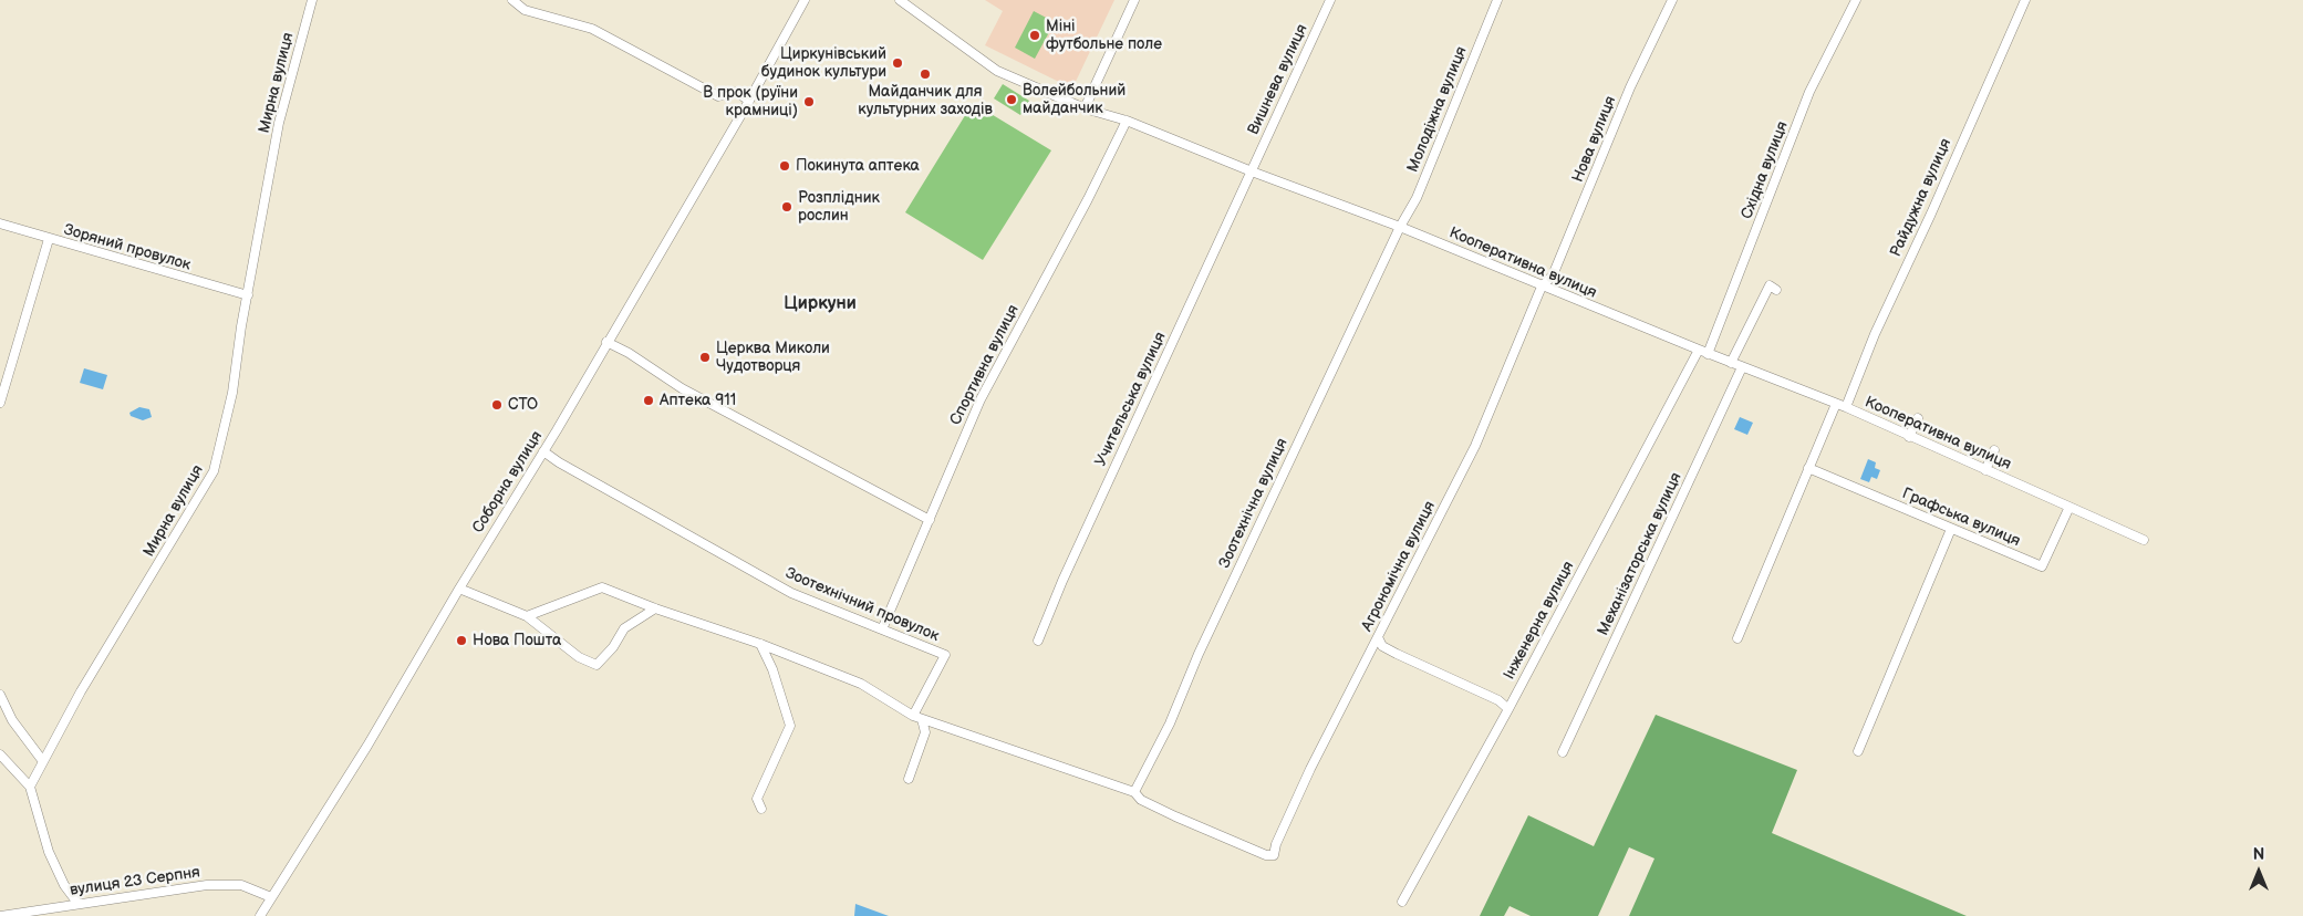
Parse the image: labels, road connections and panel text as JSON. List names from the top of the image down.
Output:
{
  "streets": {
    "street": [
      "Вишнева вулиця",
      "Мирна вулиця",
      "Молодіжна вулиця",
      "Нова вулиця",
      "Східна вулиця",
      "Райдужна вулиця",
      "Зоряний провулок",
      "Кооперативна вулиця",
      "Спортивна вулиця",
      "Учительська вулиця",
      "Соборна вулиця",
      "Зоотехнічна вулиця",
      "Графська вулиця",
      "Механізаторська вулиця",
      "Агрономічна вулиця",
      "Зоотехнічний провулок",
      "Інженерна вулиця",
      "вулиця 23 Серпня"
    ]
  },
  "crossings": [
    ["Вишнева вулиця", "Кооперативна вулиця"],
    ["Вишнева вулиця", "Учительська вулиця"],
    ["Мирна вулиця", "Зоряний провулок"],
    ["Молодіжна вулиця", "Кооперативна вулиця"],
    ["Молодіжна вулиця", "Зоотехнічна вулиця"],
    ["Нова вулиця", "Кооперативна вулиця"],
    ["Нова вулиця", "Агрономічна вулиця"],
    ["Східна вулиця", "Кооперативна вулиця"],
    ["Райдужна вулиця", "Кооперативна вулиця"],
    ["Кооперативна вулиця", "Спортивна вулиця"],
    ["Кооперативна вулиця", "Учительська вулиця"],
    ["Кооперативна вулиця", "Зоотехнічна вулиця"],
    ["Кооперативна вулиця", "Графська вулиця"],
    ["Кооперативна вулиця", "Механізаторська вулиця"],
    ["Кооперативна вулиця", "Агрономічна вулиця"],
    ["Кооперативна вулиця", "Інженерна вулиця"],
    ["Спортивна вулиця", "Зоотехнічний провулок"],
    ["Соборна вулиця", "Зоотехнічний провулок"],
    ["Соборна вулиця", "вулиця 23 Серпня"],
    ["Зоотехнічна вулиця", "Агрономічна вулиця"]
  ],
  "districts": ["Циркуни"],
  "places": [
    "Міні футбольне поле",
    "Циркунівський будинок культури",
    "Майданчик для культурних заходів",
    "Волейбольний майданчик",
    "В прок (руїни крамниці)",
    "Покинута аптека",
    "Розплідник рослин",
    "Церква Миколи Чудотворця",
    "Аптека 911",
    "СТО",
    "Нова Пошта"
  ],
  "north": "top"
}
